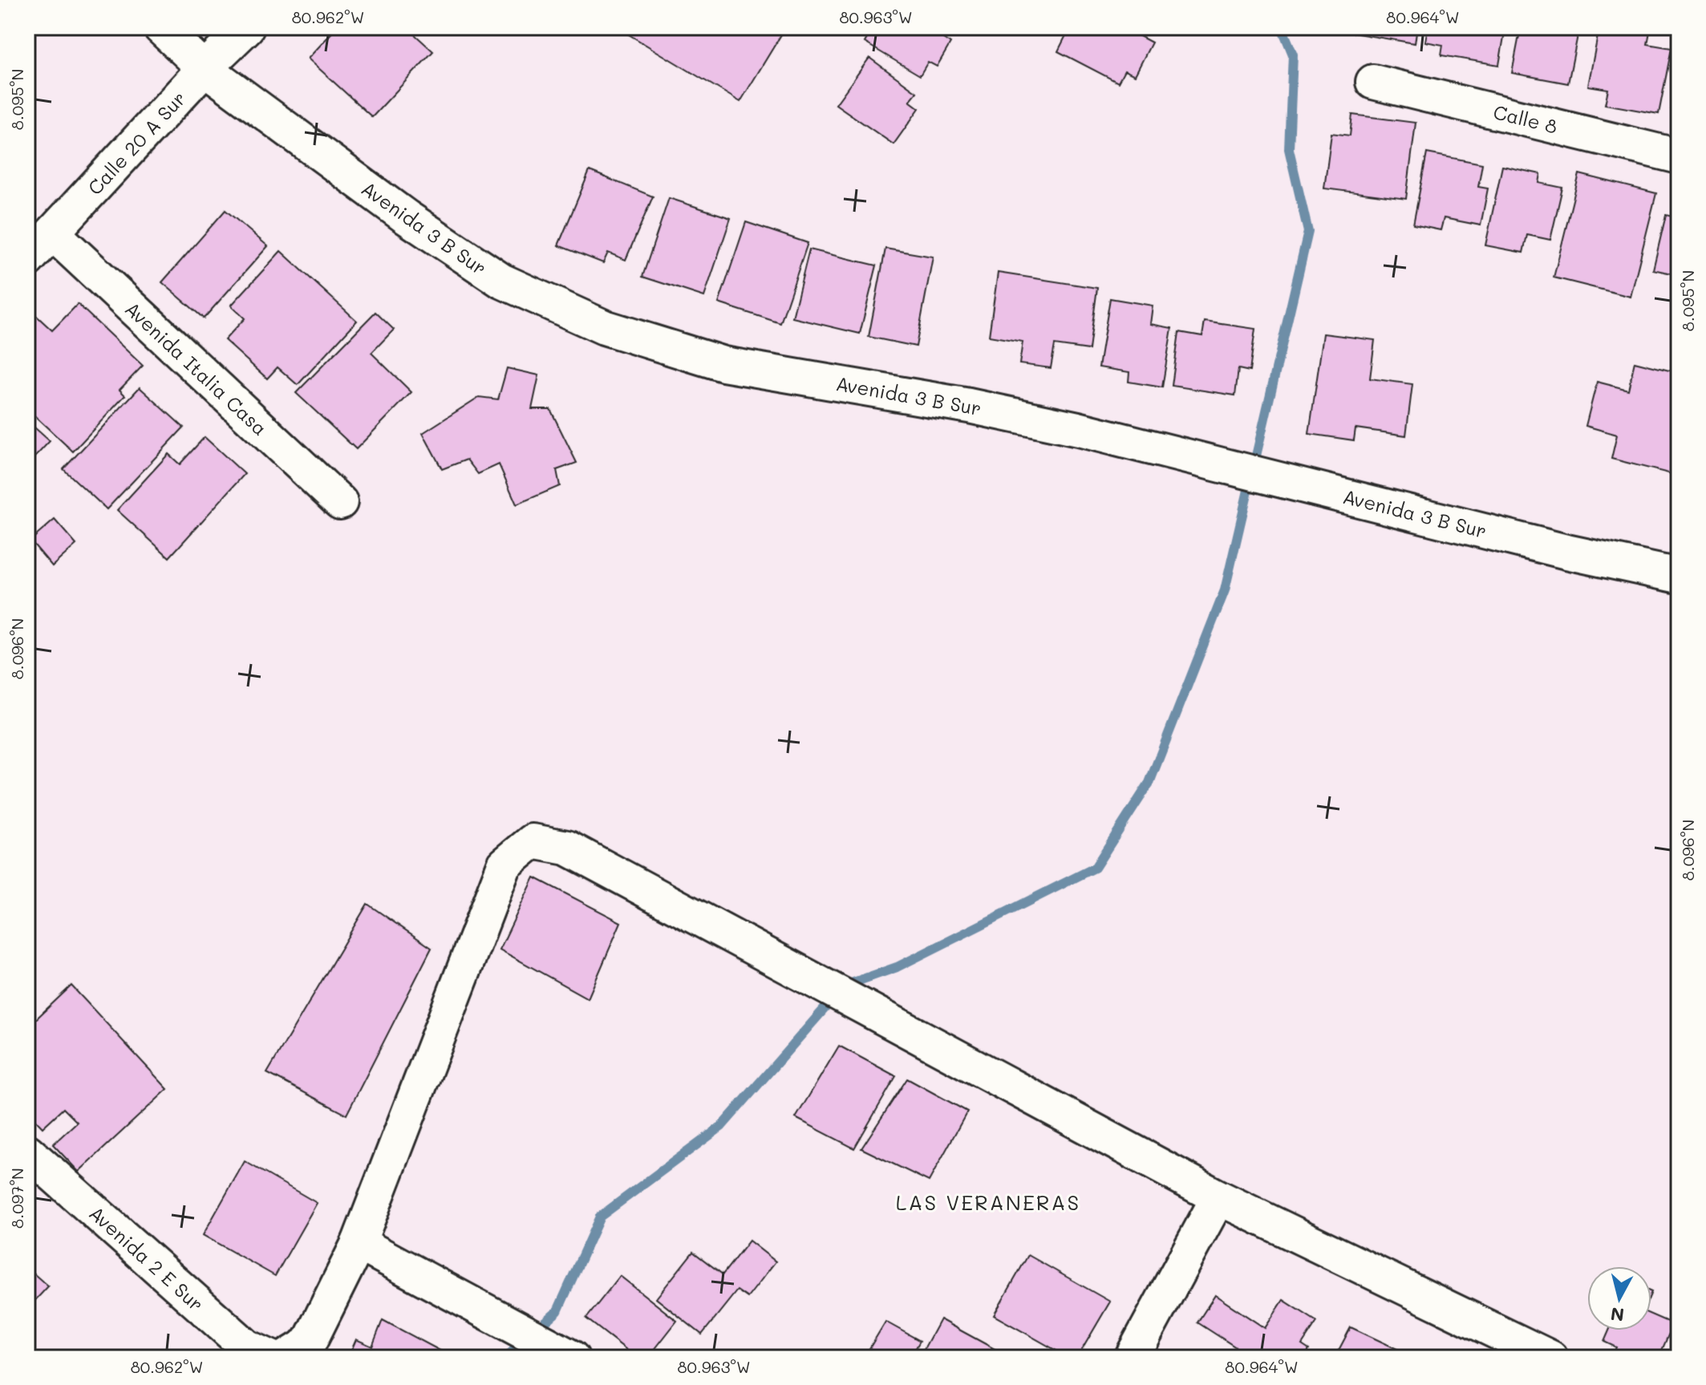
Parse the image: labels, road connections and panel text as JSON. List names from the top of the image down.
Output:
{
  "streets": {
    "street": [
      "Calle 8",
      "Calle 20 A Sur",
      "Avenida 3 B Sur",
      "Avenida Italia Casa",
      "Avenida 2 E Sur"
    ]
  },
  "crossings": [
    ["Calle 20 A Sur", "Avenida 3 B Sur"],
    ["Calle 20 A Sur", "Avenida Italia Casa"]
  ],
  "districts": ["LAS VERANERAS"],
  "north": "bottom",
  "coordinates": [
    "80.962°W",
    "80.963°W",
    "80.964°W",
    "8.095°N",
    "8.096°N",
    "8.097°N"
  ]
}
